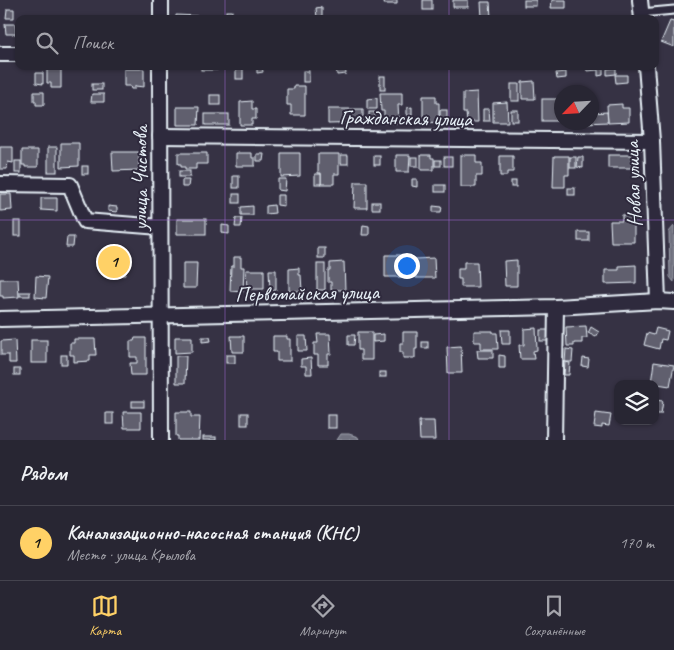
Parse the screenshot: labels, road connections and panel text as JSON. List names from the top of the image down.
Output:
{
  "streets": {
    "street": [
      "Гражданская улица",
      "улица Чистова",
      "Новая улица",
      "Первомайская улица"
    ]
  },
  "crossings": [
    ["Гражданская улица", "улица Чистова"],
    ["Гражданская улица", "Новая улица"],
    ["улица Чистова", "Первомайская улица"],
    ["Новая улица", "Первомайская улица"]
  ],
  "north": "bottom left",
  "page": {
    "search": "Поиск",
    "pins": "1",
    "heading": "Рядом",
    "list": [
      {
        "mark": "1",
        "name": "Канализационно-насосная станция (КНС)",
        "note": "Место · улица Крылова",
        "value": "170 m"
      }
    ],
    "nav": ["Карта", "Маршрут", "Сохранённые"]
  }
}
